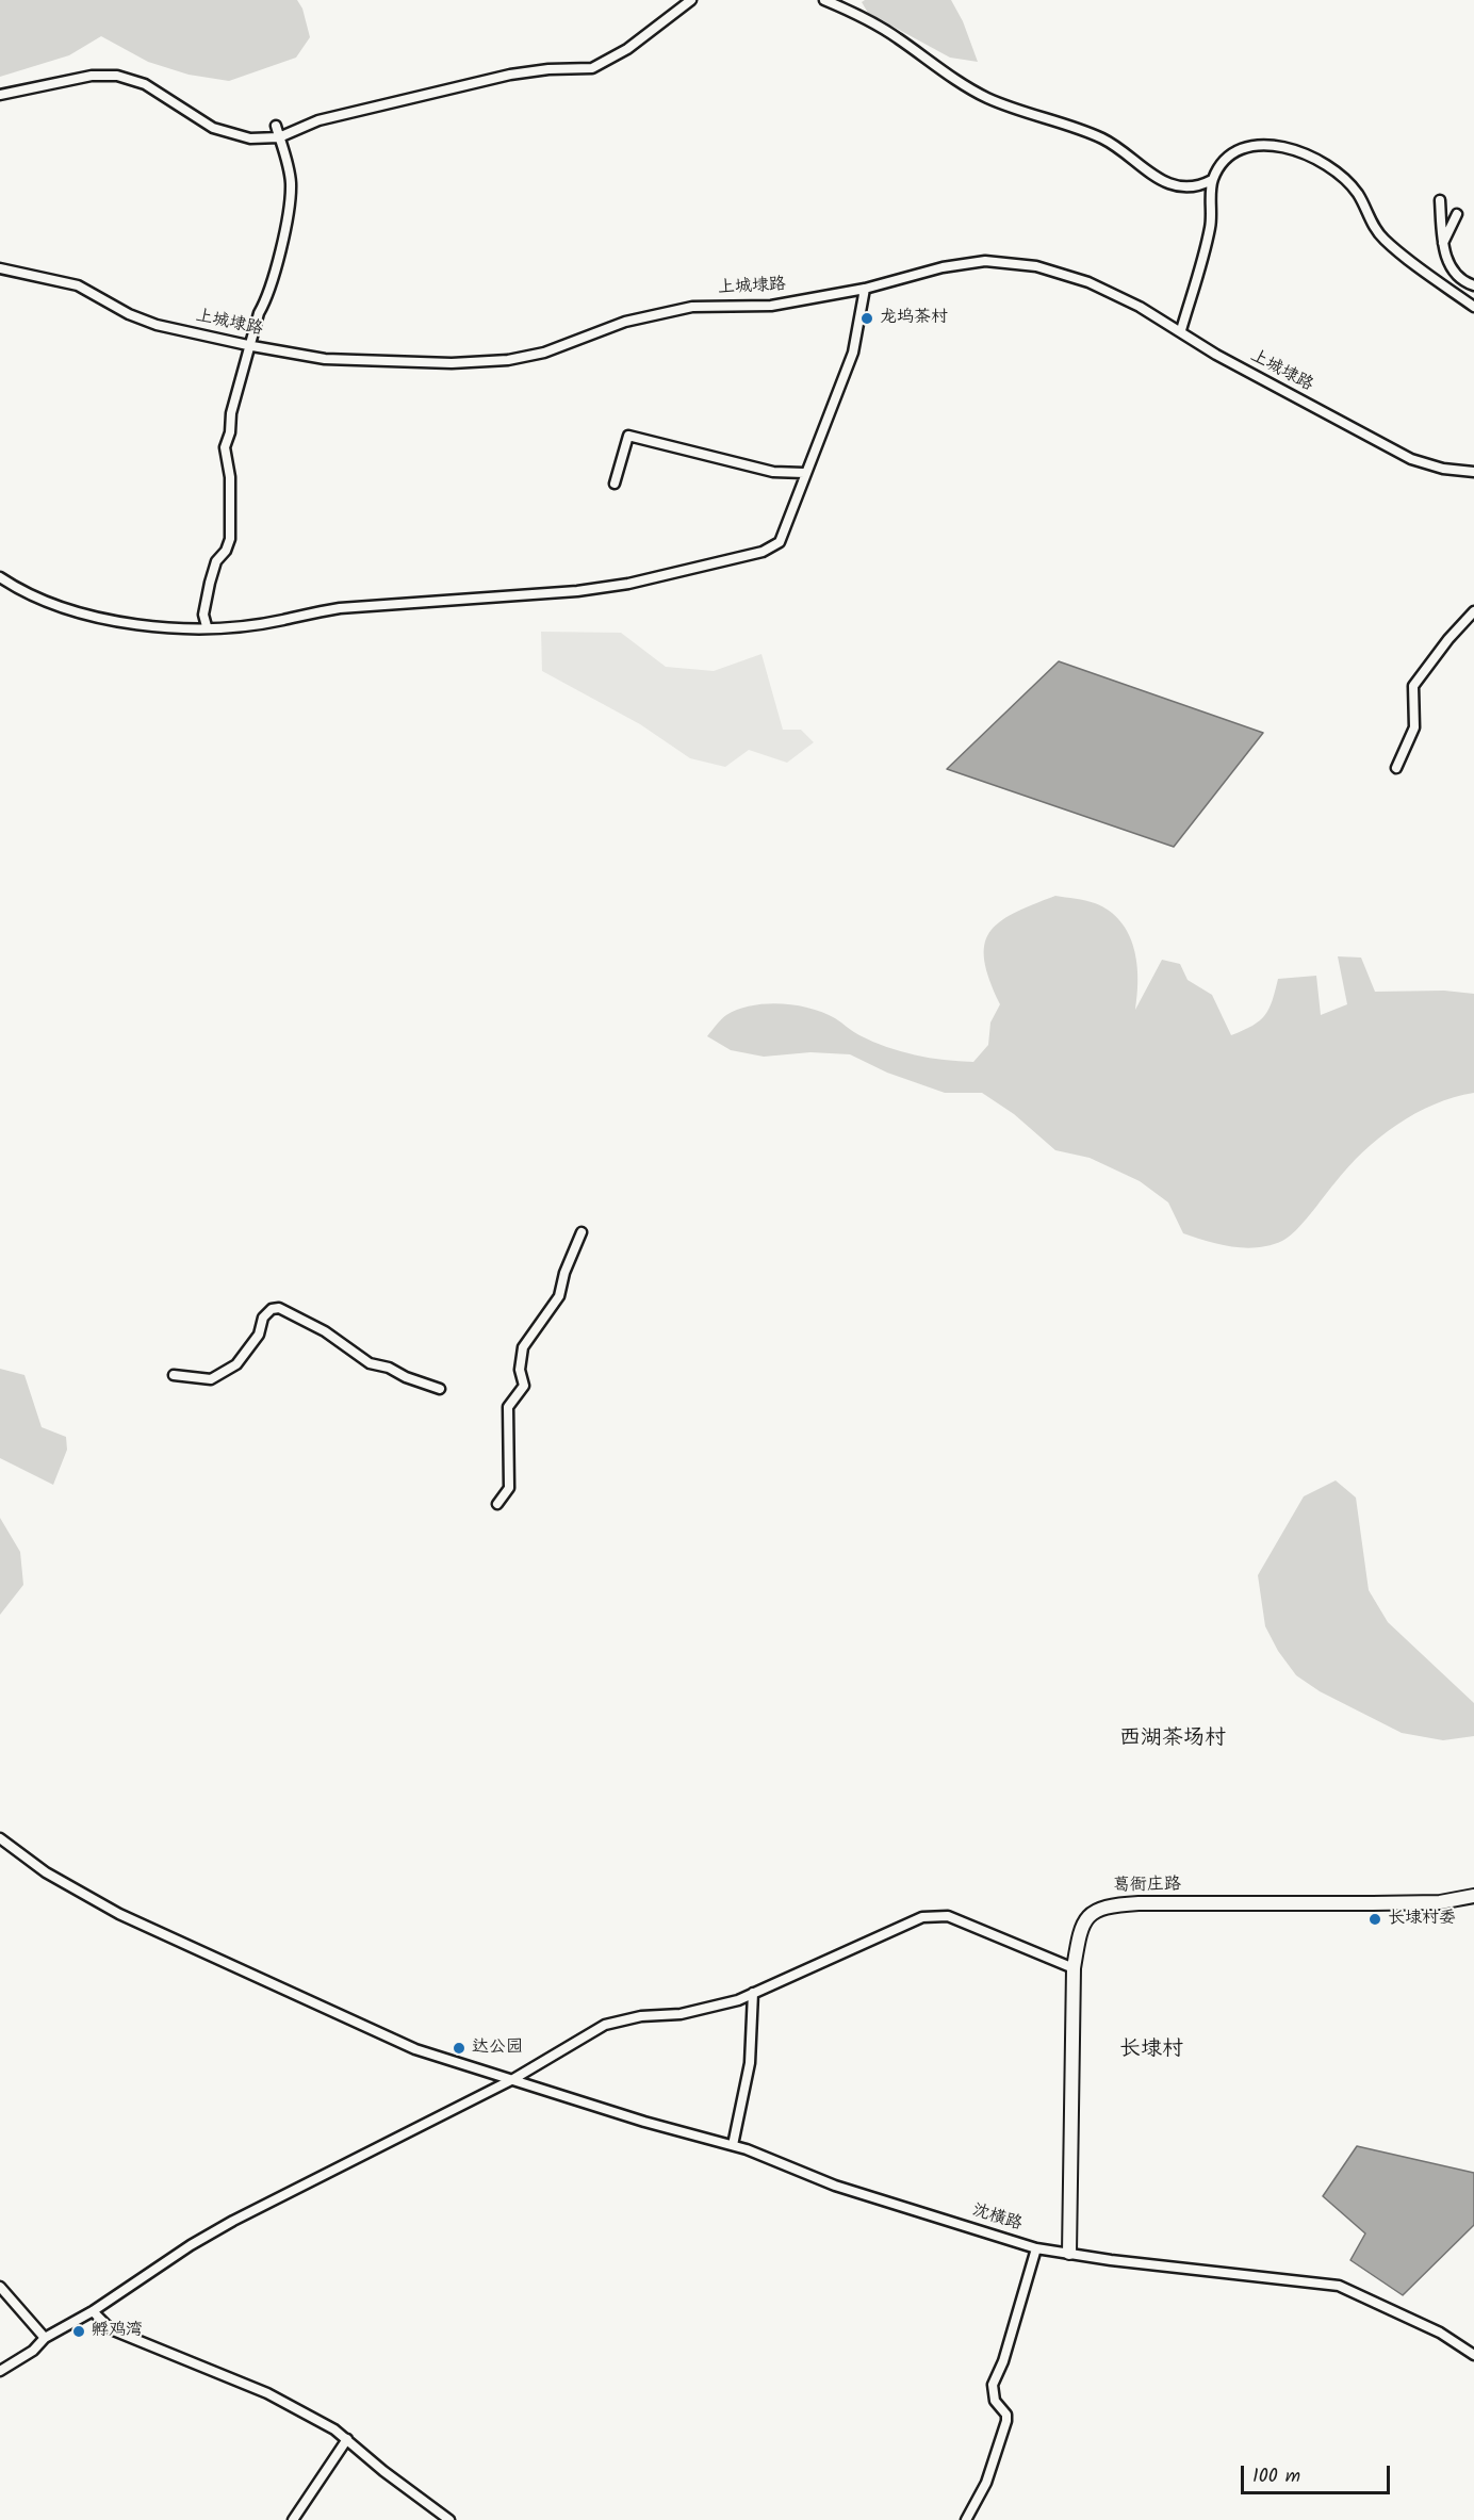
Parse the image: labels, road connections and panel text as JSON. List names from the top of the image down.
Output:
{
  "streets": {
    "street": ["上城埭路", "葛衙庄路", "沈横路"]
  },
  "crossings": [
    ["葛衙庄路", "沈横路"]
  ],
  "districts": ["西湖茶场村", "长埭村"],
  "places": [
    "龙坞茶村",
    "长埭村委",
    "达公园",
    "孵鸡湾"
  ],
  "scale_bar": "100 m"
}
